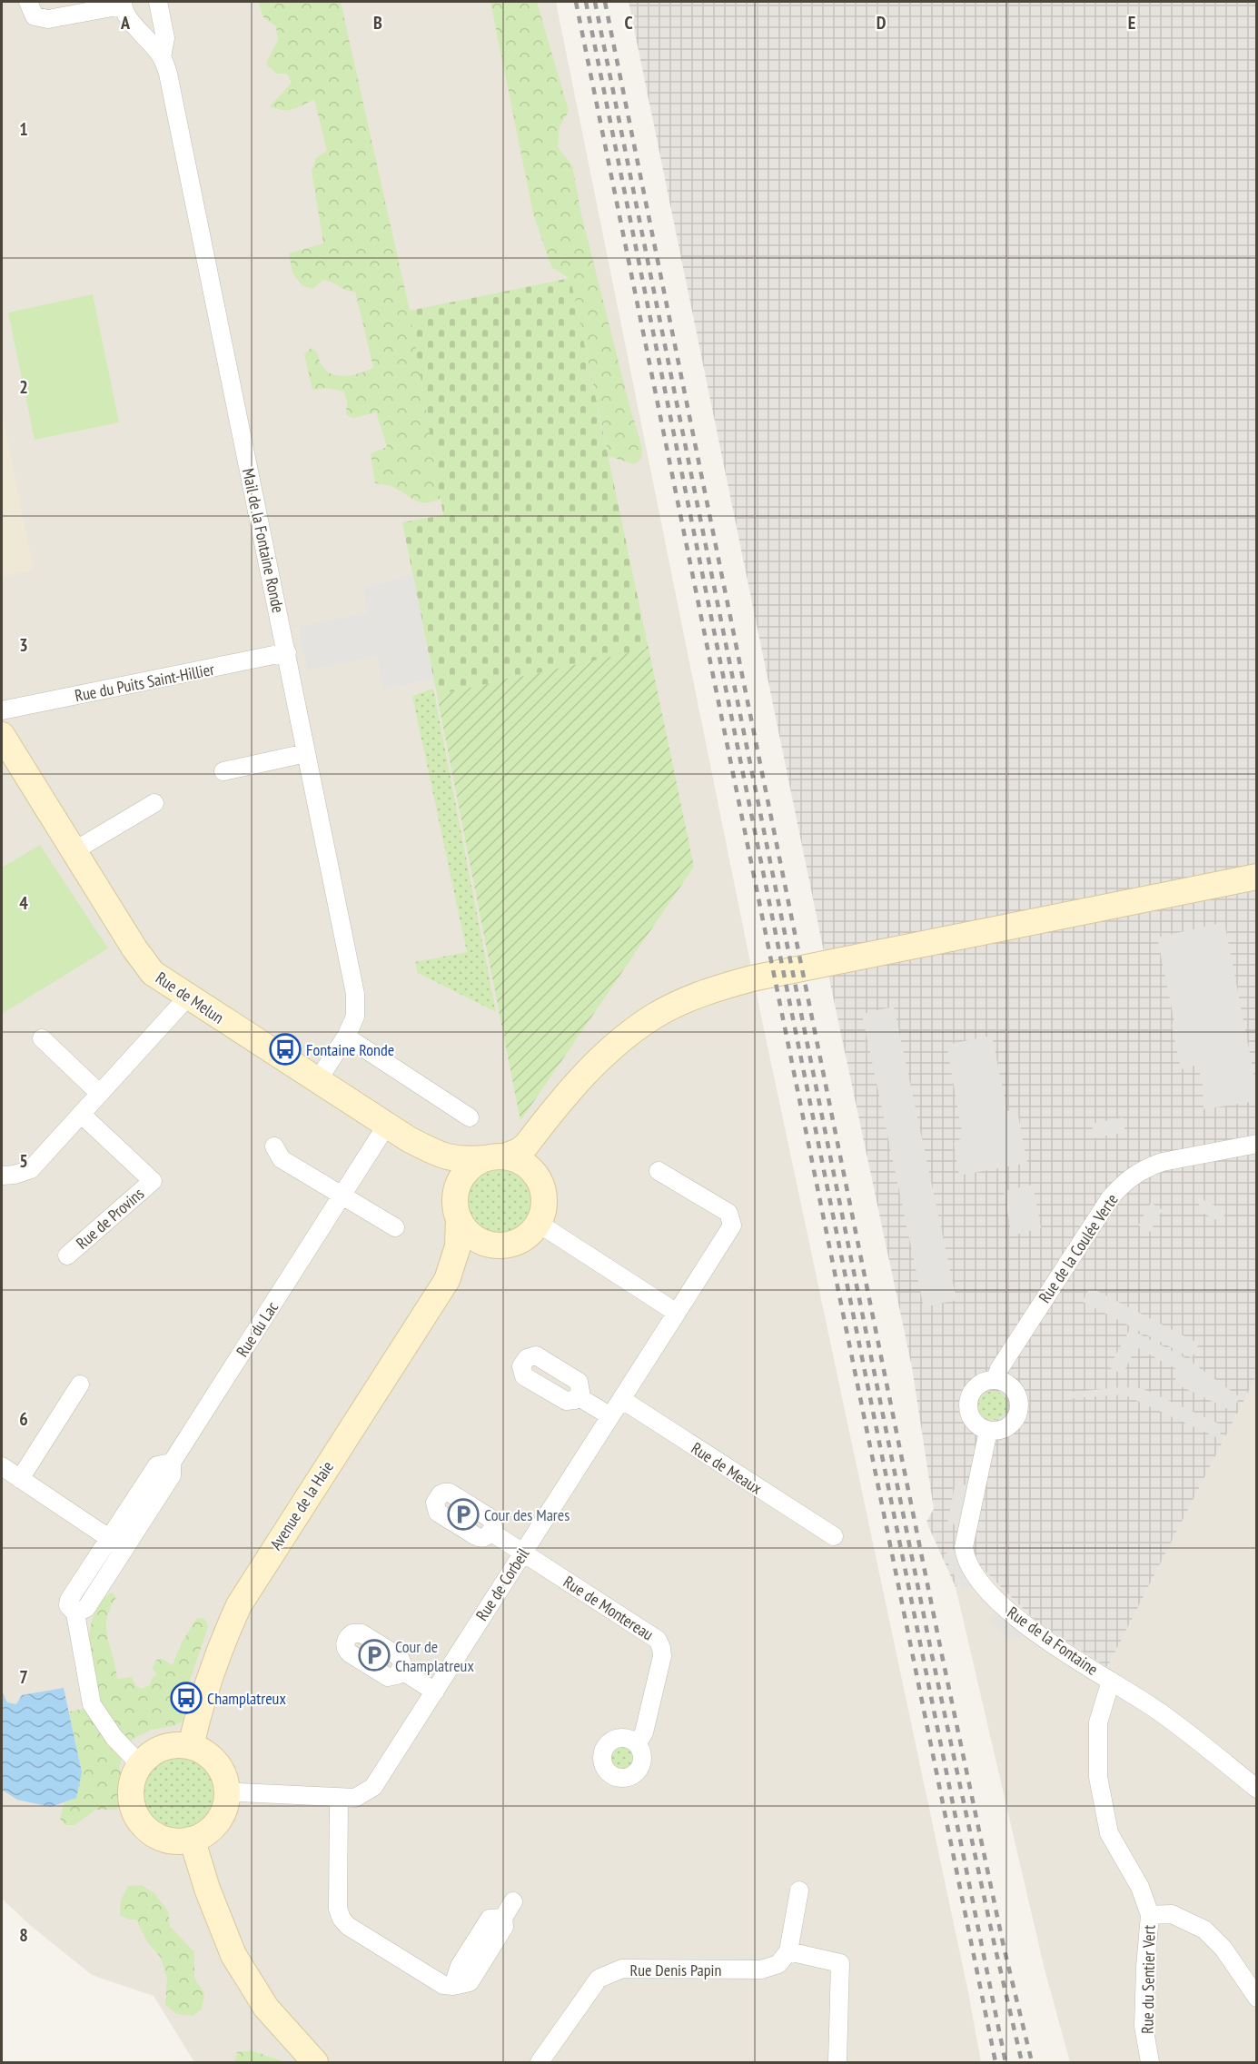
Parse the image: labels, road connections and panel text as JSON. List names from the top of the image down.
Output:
{
  "streets": {
    "street": [
      "Mail de la Fontaine Ronde",
      "Rue du Puits Saint-Hillier",
      "Rue de Melun",
      "Rue de Provins",
      "Rue de la Coulée Verte",
      "Rue du Lac",
      "Rue de Meaux",
      "Avenue de la Haie",
      "Rue de Corbeil",
      "Rue de Montereau",
      "Rue de la Fontaine",
      "Rue Denis Papin",
      "Rue du Sentier Vert"
    ]
  },
  "crossings": [
    ["Mail de la Fontaine Ronde", "Rue du Puits Saint-Hillier"],
    ["Mail de la Fontaine Ronde", "Rue de Melun"],
    ["Rue de Melun", "Rue du Lac"],
    ["Rue de Melun", "Avenue de la Haie"],
    ["Rue de la Coulée Verte", "Rue de la Fontaine"],
    ["Rue du Lac", "Avenue de la Haie"],
    ["Rue du Lac", "Rue de Corbeil"],
    ["Rue de Meaux", "Rue de Corbeil"],
    ["Avenue de la Haie", "Rue de Corbeil"],
    ["Rue de Corbeil", "Rue de Montereau"],
    ["Rue de la Fontaine", "Rue du Sentier Vert"]
  ],
  "places": {
    "bus stop": ["Fontaine Ronde", "Champlatreux"],
    "parking": ["Cour des Mares", "Cour de Champlatreux"]
  },
  "grid": {
    "columns": [
      "A",
      "B",
      "C",
      "D",
      "E"
    ],
    "rows": [
      "1",
      "2",
      "3",
      "4",
      "5",
      "6",
      "7",
      "8"
    ]
  }
}
